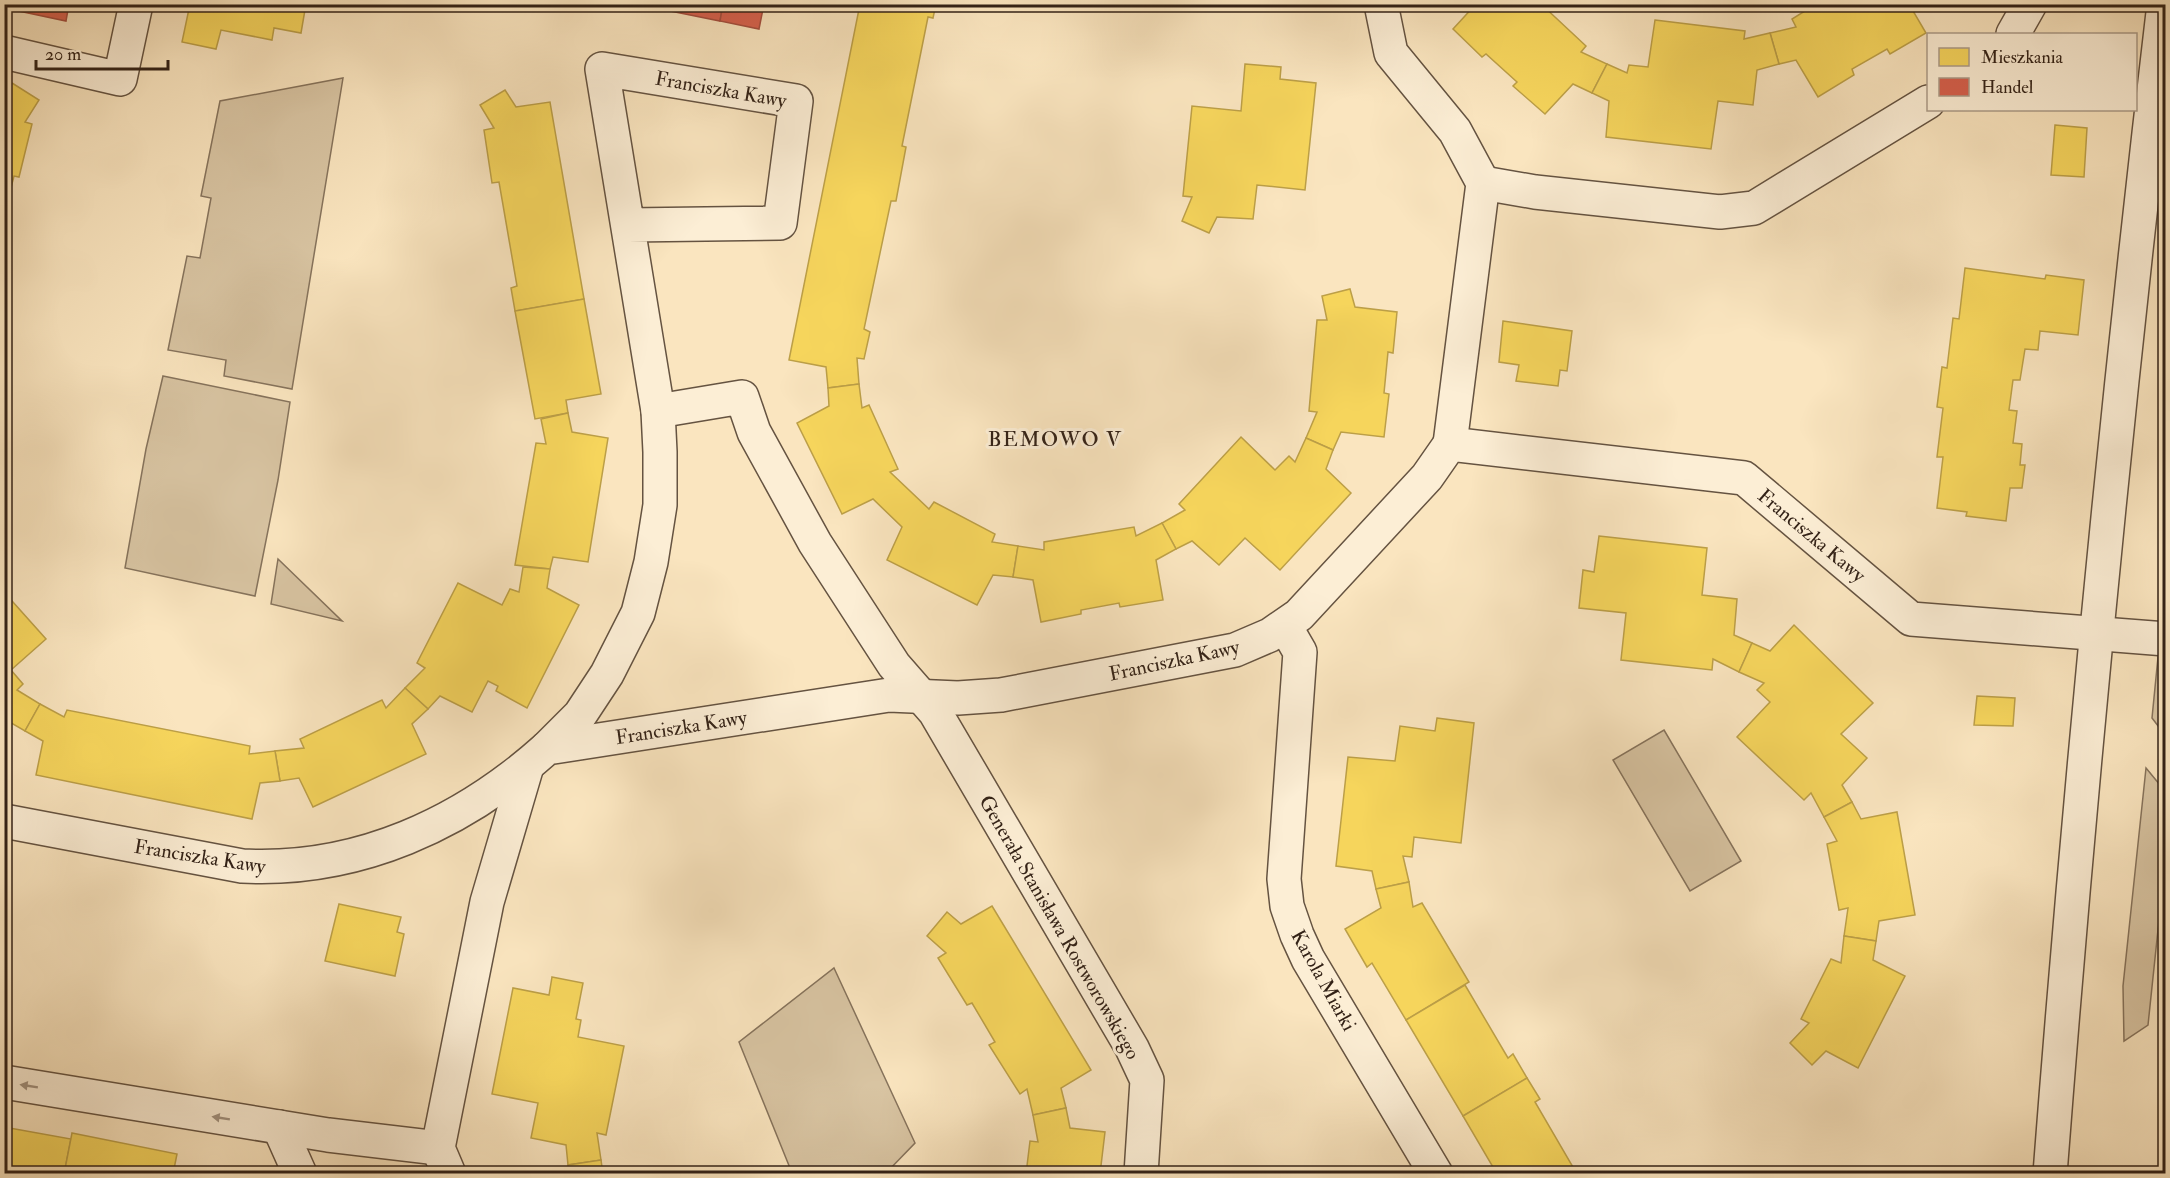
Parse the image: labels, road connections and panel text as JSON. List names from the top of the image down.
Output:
{
  "streets": {
    "street": ["Franciszka Kawy", "Generała Stanisława Rostworowskiego", "Karola Miarki"]
  },
  "crossings": [
    ["Franciszka Kawy", "Generała Stanisława Rostworowskiego"],
    ["Franciszka Kawy", "Karola Miarki"]
  ],
  "districts": ["BEMOWO V"],
  "legend": ["Mieszkania", "Handel"],
  "scale_bar": "20 m"
}
